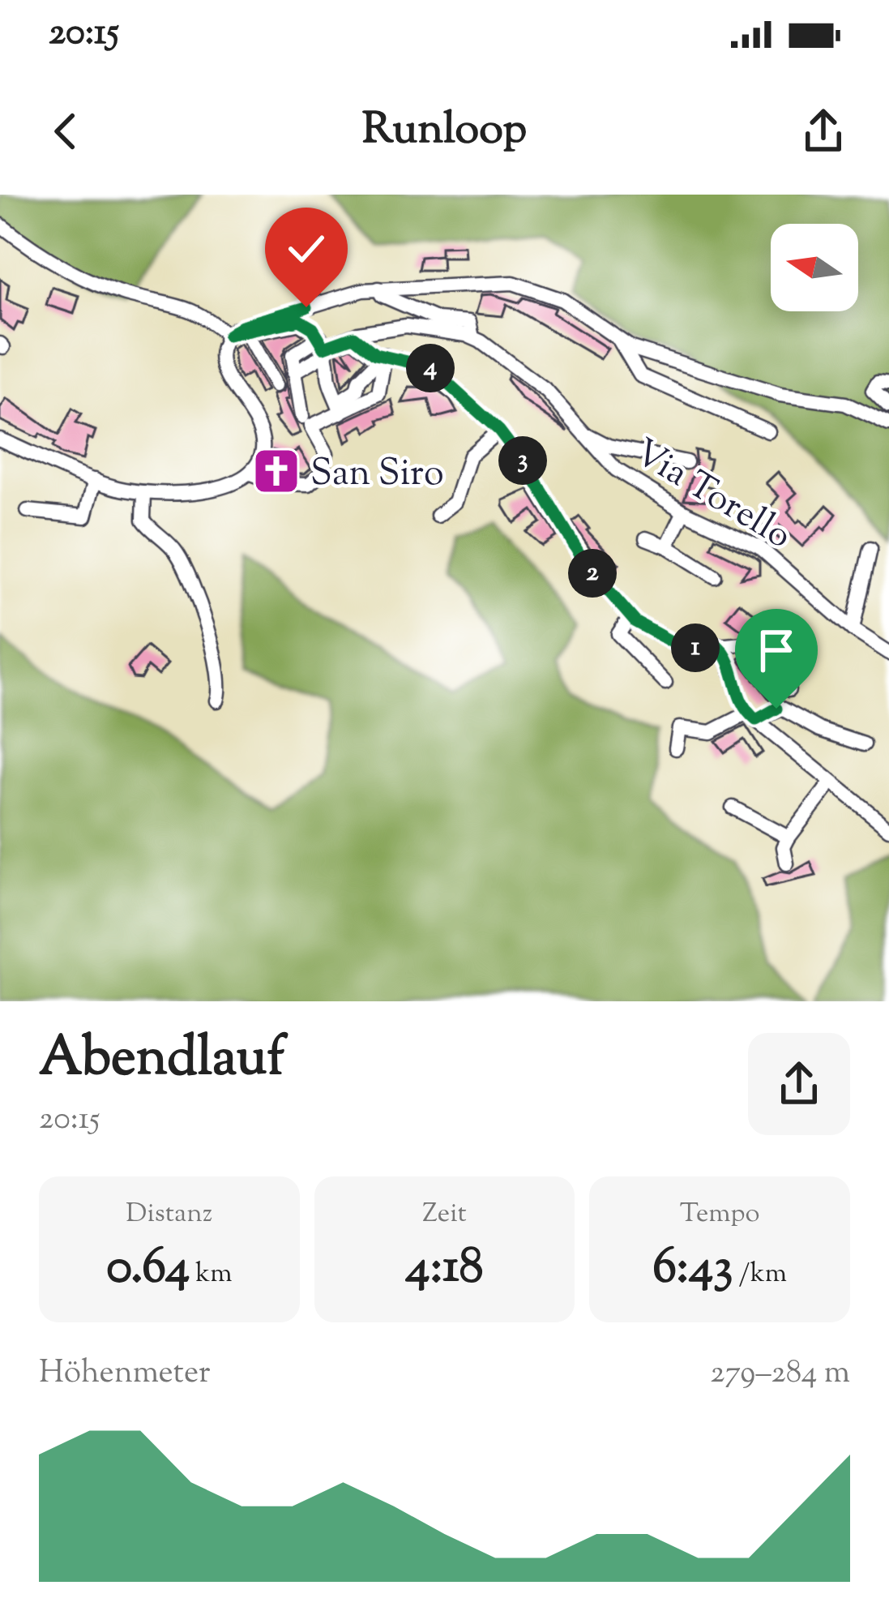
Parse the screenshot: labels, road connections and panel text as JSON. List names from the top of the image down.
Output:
{
  "streets": {
    "street": ["Via Torello"]
  },
  "places": {
    "church": ["San Siro"]
  },
  "north": "left",
  "page": {
    "status": "20:15",
    "header": "Runloop",
    "pins": [
      "4",
      "3",
      "2",
      "1"
    ],
    "heading": ["Abendlauf", "20:15"],
    "stats": [
      ["Distanz", "0.64 km"],
      ["Zeit", "4:18"],
      ["Tempo", "6:43 /km"]
    ],
    "chart": ["Höhenmeter", "279–284 m"]
  }
}
